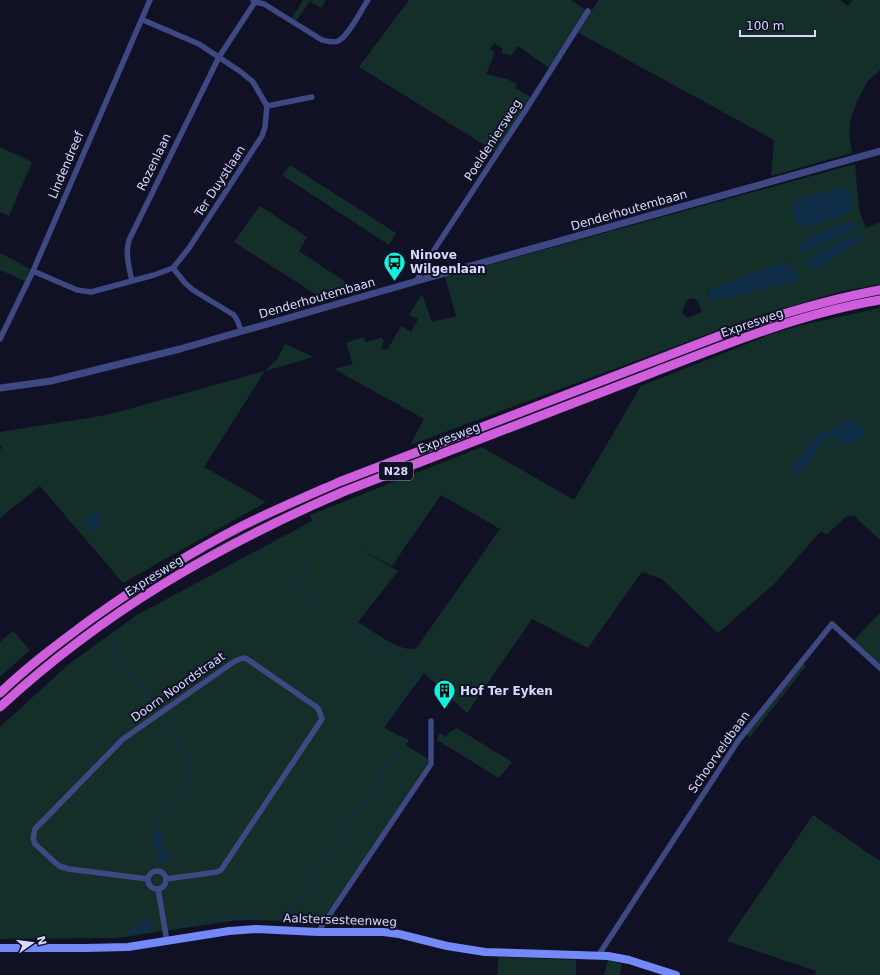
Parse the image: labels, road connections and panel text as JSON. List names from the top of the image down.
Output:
{
  "streets": {
    "highway": ["Expresweg", "N28"],
    "main road": ["Aalstersesteenweg"],
    "street": [
      "Poeldeniersweg",
      "Rozenlaan",
      "Lindendreef",
      "Ter Duystlaan",
      "Denderhoutembaan",
      "Doorn Noordstraat",
      "Schoorveldbaan"
    ]
  },
  "crossings": [
    ["Poeldeniersweg", "Denderhoutembaan"],
    ["Rozenlaan", "Ter Duystlaan"],
    ["Lindendreef", "Ter Duystlaan"],
    ["Schoorveldbaan", "Aalstersesteenweg"]
  ],
  "places": {
    "bus stop": ["Ninove Wilgenlaan"],
    "building": ["Hof Ter Eyken"]
  },
  "scale_bar": "100 m",
  "north": "right"
}
